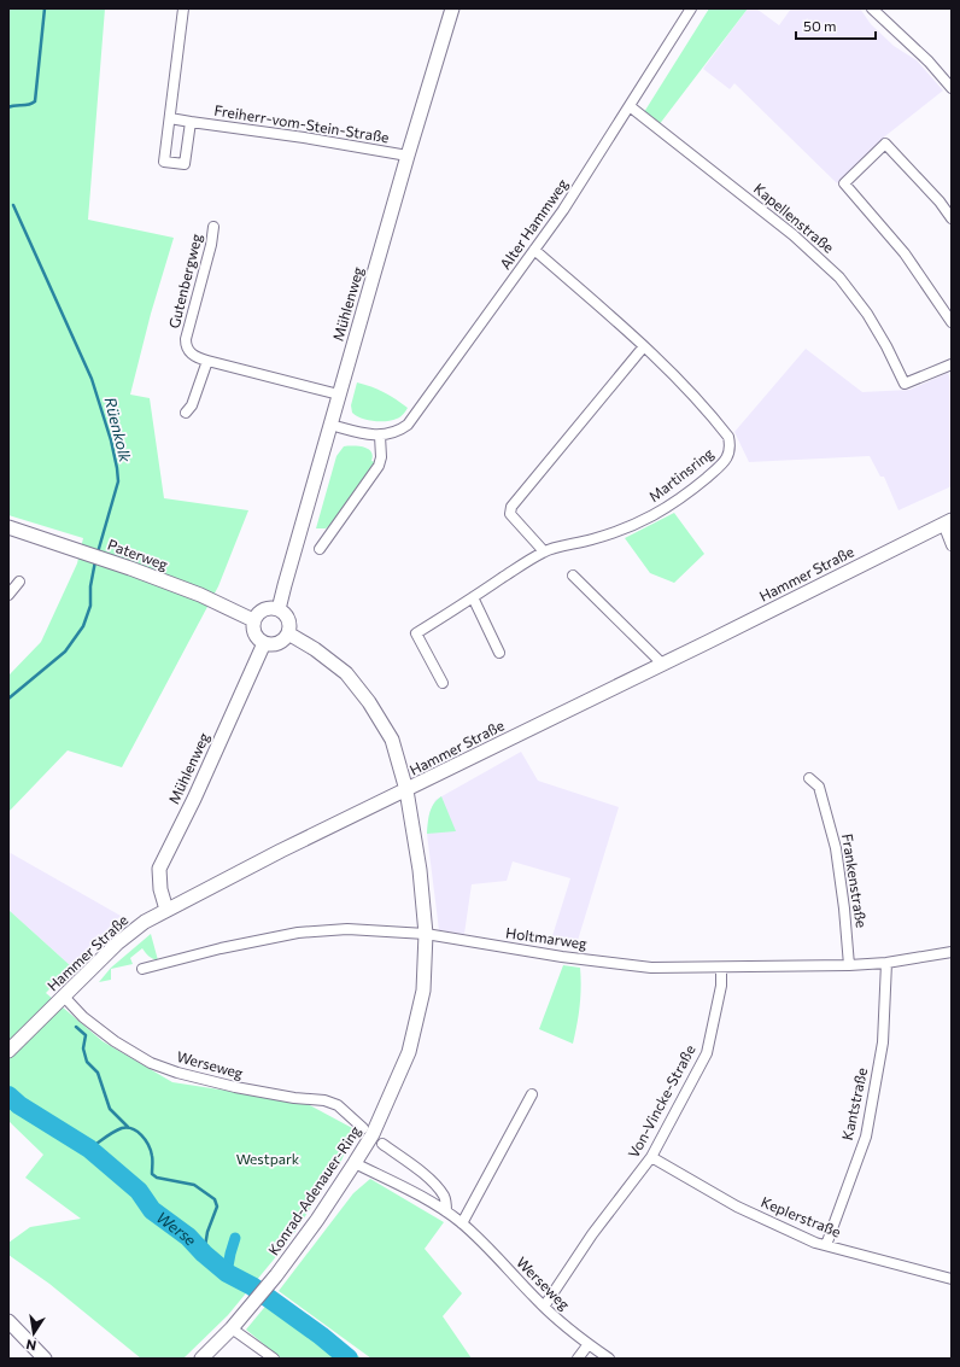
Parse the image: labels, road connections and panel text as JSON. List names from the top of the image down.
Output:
{
  "streets": {
    "main road": [
      "Mühlenweg",
      "Paterweg",
      "Hammer Straße",
      "Konrad-Adenauer-Ring"
    ],
    "street": [
      "Freiherr-vom-Stein-Straße",
      "Kapellenstraße",
      "Alter Hammweg",
      "Gutenbergweg",
      "Martinsring",
      "Frankenstraße",
      "Holtmarweg",
      "Werseweg",
      "Von-Vincke-Straße",
      "Kantstraße",
      "Keplerstraße"
    ]
  },
  "crossings": [
    ["Freiherr-vom-Stein-Straße", "Mühlenweg"],
    ["Kapellenstraße", "Alter Hammweg"],
    ["Alter Hammweg", "Martinsring"],
    ["Gutenbergweg", "Mühlenweg"],
    ["Mühlenweg", "Paterweg"],
    ["Mühlenweg", "Hammer Straße"],
    ["Mühlenweg", "Konrad-Adenauer-Ring"],
    ["Paterweg", "Konrad-Adenauer-Ring"],
    ["Hammer Straße", "Werseweg"],
    ["Hammer Straße", "Konrad-Adenauer-Ring"],
    ["Frankenstraße", "Holtmarweg"],
    ["Holtmarweg", "Von-Vincke-Straße"],
    ["Holtmarweg", "Kantstraße"],
    ["Holtmarweg", "Konrad-Adenauer-Ring"],
    ["Werseweg", "Von-Vincke-Straße"],
    ["Werseweg", "Konrad-Adenauer-Ring"],
    ["Von-Vincke-Straße", "Keplerstraße"],
    ["Kantstraße", "Keplerstraße"]
  ],
  "water": ["Rüenkolk", "Werse"],
  "parks": ["Westpark"],
  "scale_bar": "50 m",
  "north": "bottom"
}
